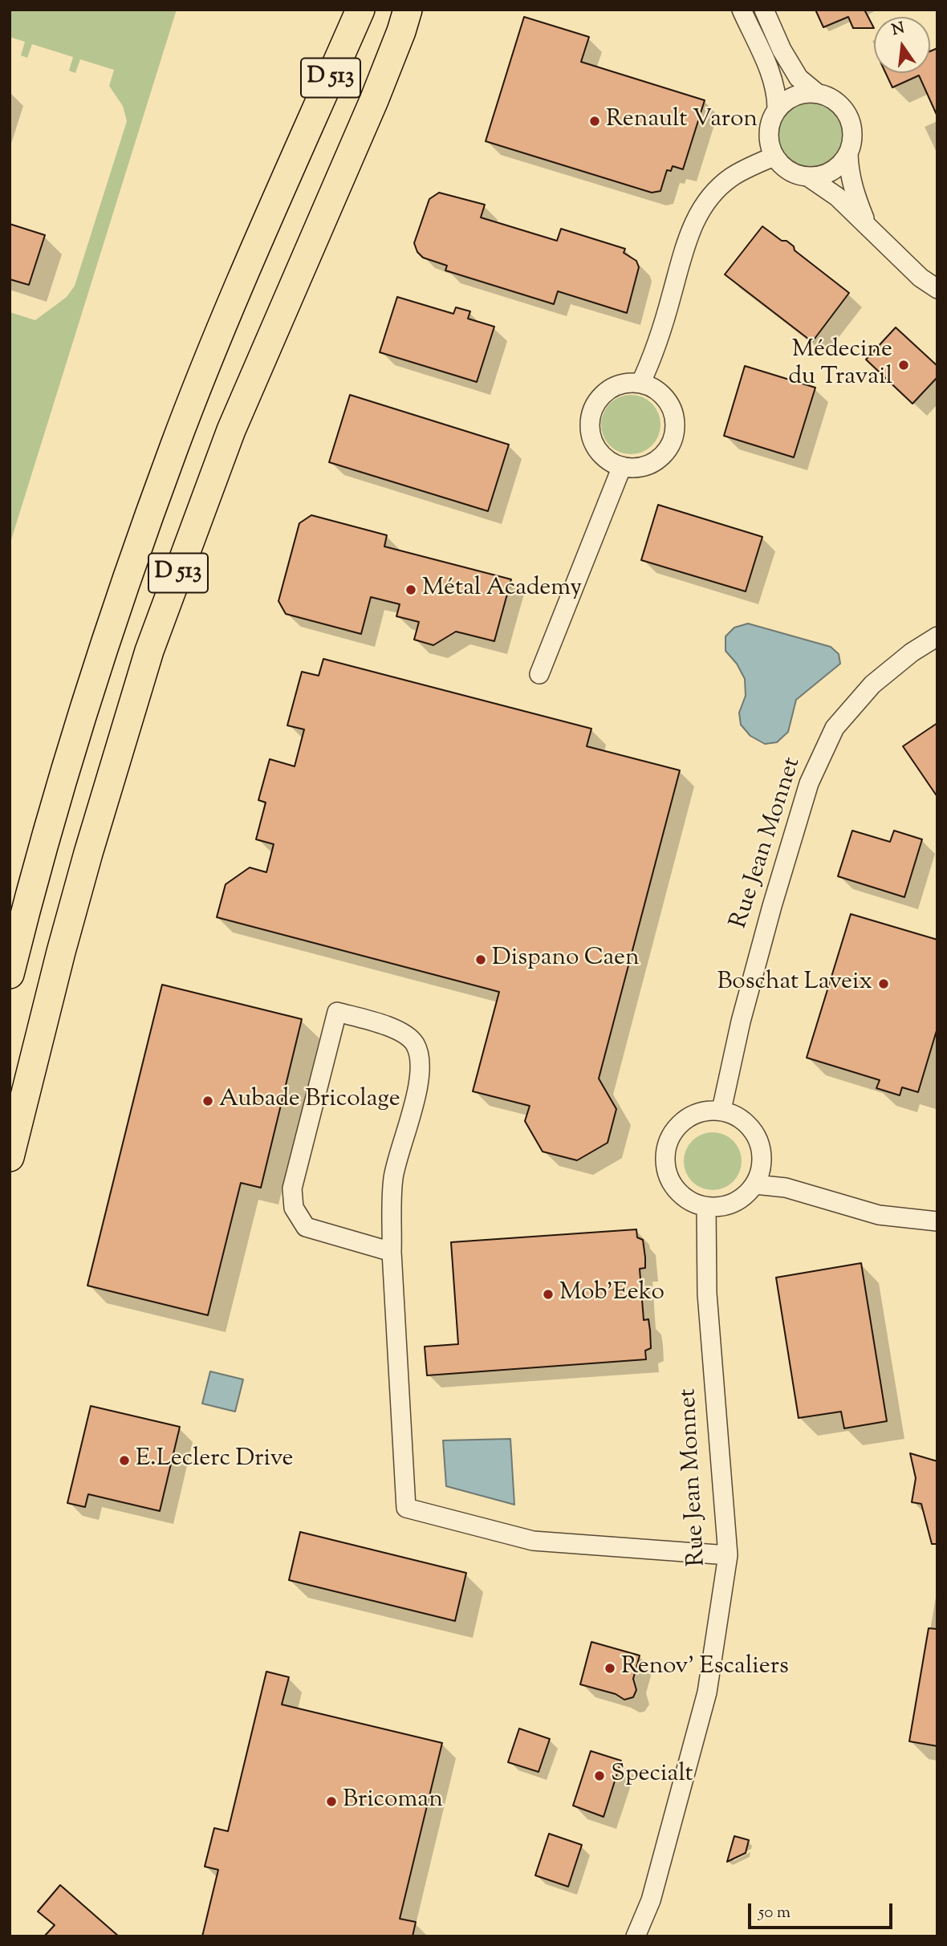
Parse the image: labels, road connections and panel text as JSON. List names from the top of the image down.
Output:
{
  "streets": {
    "main road": ["D 513"],
    "street": ["Rue Jean Monnet"]
  },
  "places": [
    "Renault Varon",
    "Médecine du Travail",
    "Métal Academy",
    "Dispano Caen",
    "Boschat Laveix",
    "Aubade Bricolage",
    "Mob’Eeko",
    "E.Leclerc Drive",
    "Renov' Escaliers",
    "Specialt",
    "Bricoman"
  ],
  "scale_bar": "50 m",
  "north": "top"
}
